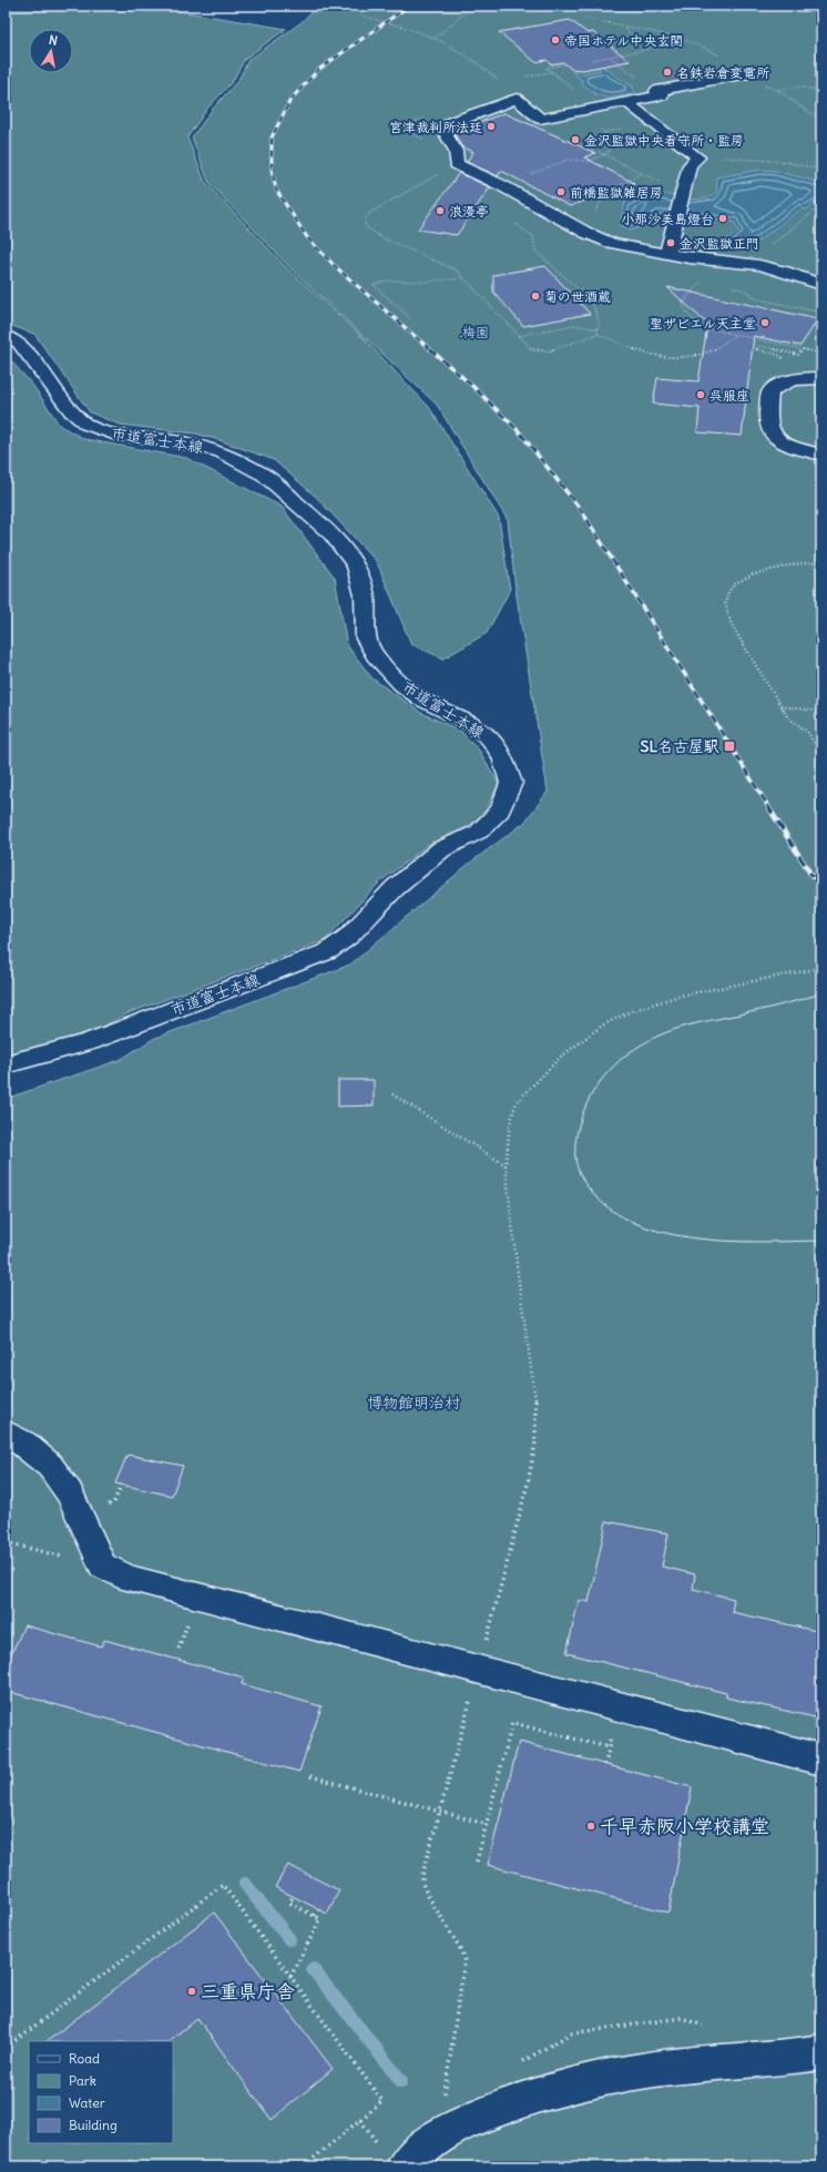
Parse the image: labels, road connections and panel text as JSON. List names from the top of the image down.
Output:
{
  "streets": {
    "street": ["市道富士本線"]
  },
  "parks": [".梅園", "博物館明治村"],
  "places": {
    "other": [
      "帝国ホテル中央玄関",
      "名鉄岩倉変電所",
      "宮津裁判所法廷",
      "金沢監獄中央看守所・監房",
      "前橋監獄雑居房",
      "浪漫亭",
      "小那沙美島燈台",
      "金沢監獄正門",
      "菊の世酒蔵",
      "聖ザビエル天主堂",
      "呉服座",
      "千早赤阪小学校講堂",
      "三重県庁舎"
    ],
    "transit": ["SL名古屋駅"]
  },
  "legend": [
    "Road",
    "Park",
    "Water",
    "Building"
  ],
  "north": "top"
}
